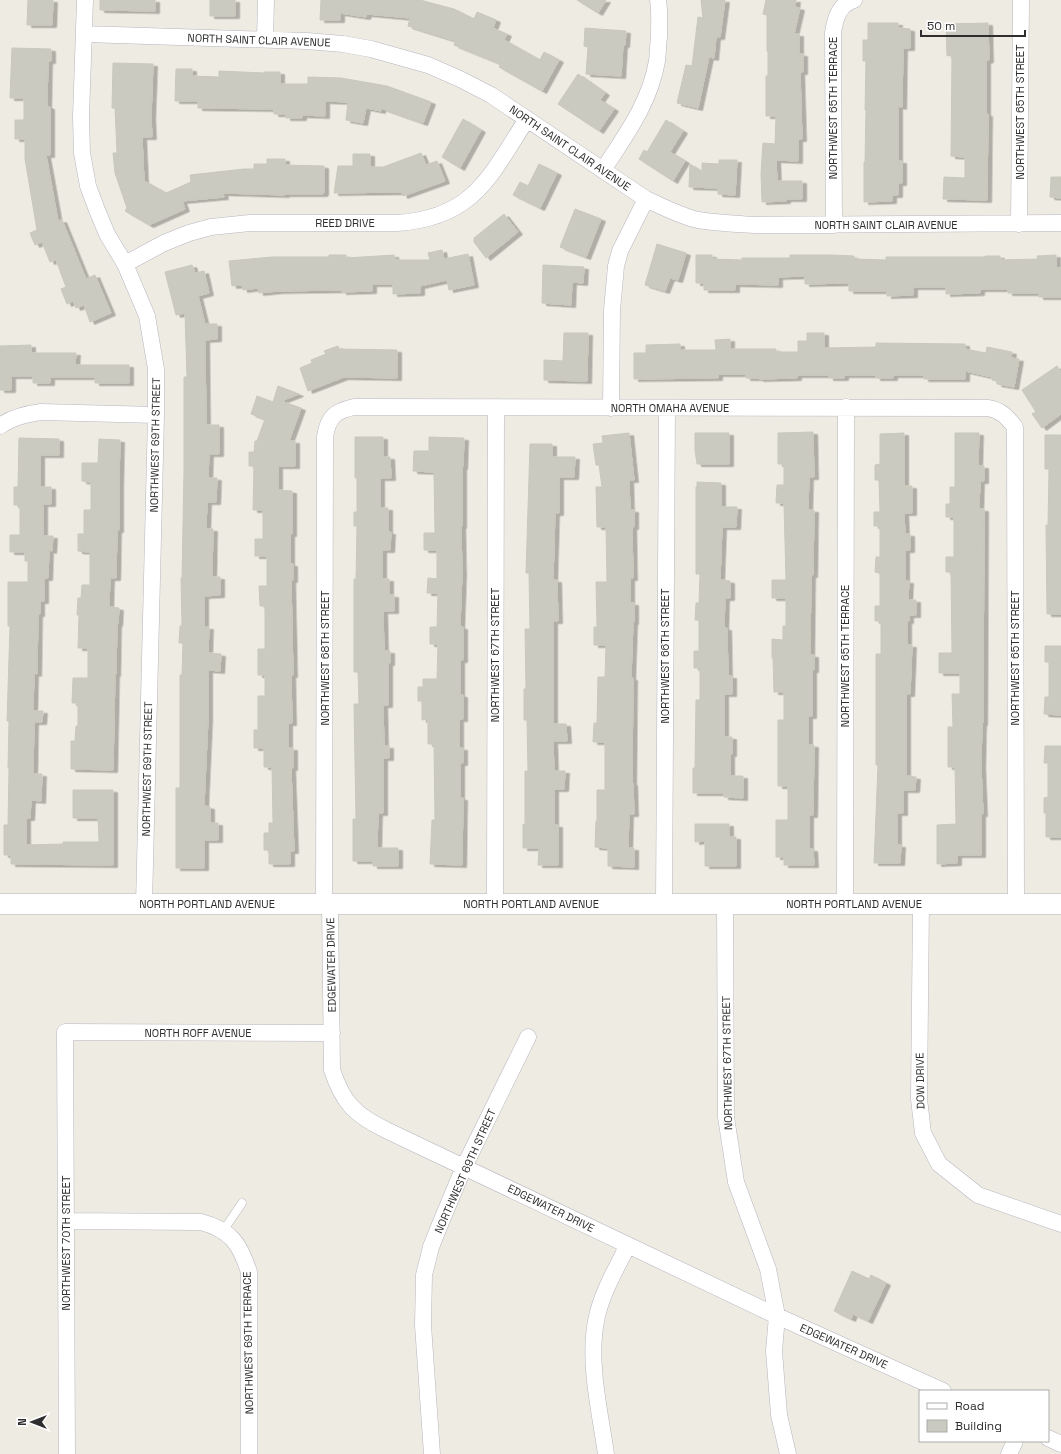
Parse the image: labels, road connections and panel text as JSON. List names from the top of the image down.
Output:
{
  "streets": {
    "street": [
      "NORTH SAINT CLAIR AVENUE",
      "NORTHWEST 65TH TERRACE",
      "NORTHWEST 65TH STREET",
      "REED DRIVE",
      "NORTH OMAHA AVENUE",
      "NORTHWEST 69TH STREET",
      "NORTHWEST 67TH STREET",
      "NORTHWEST 66TH STREET",
      "NORTHWEST 68TH STREET",
      "NORTH PORTLAND AVENUE",
      "EDGEWATER DRIVE",
      "NORTH ROFF AVENUE",
      "DOW DRIVE",
      "NORTHWEST 70TH STREET",
      "NORTHWEST 69TH TERRACE"
    ]
  },
  "crossings": [
    ["NORTH SAINT CLAIR AVENUE", "NORTHWEST 65TH TERRACE"],
    ["NORTH SAINT CLAIR AVENUE", "NORTHWEST 65TH STREET"],
    ["NORTH SAINT CLAIR AVENUE", "REED DRIVE"],
    ["NORTH SAINT CLAIR AVENUE", "NORTHWEST 69TH STREET"],
    ["NORTHWEST 65TH TERRACE", "NORTH OMAHA AVENUE"],
    ["NORTHWEST 65TH TERRACE", "NORTH PORTLAND AVENUE"],
    ["NORTHWEST 65TH STREET", "NORTH OMAHA AVENUE"],
    ["NORTHWEST 65TH STREET", "NORTH PORTLAND AVENUE"],
    ["REED DRIVE", "NORTHWEST 69TH STREET"],
    ["NORTH OMAHA AVENUE", "NORTHWEST 67TH STREET"],
    ["NORTH OMAHA AVENUE", "NORTHWEST 66TH STREET"],
    ["NORTH OMAHA AVENUE", "NORTHWEST 68TH STREET"],
    ["NORTHWEST 69TH STREET", "NORTH PORTLAND AVENUE"],
    ["NORTHWEST 69TH STREET", "EDGEWATER DRIVE"],
    ["NORTHWEST 67TH STREET", "NORTH PORTLAND AVENUE"],
    ["NORTHWEST 67TH STREET", "EDGEWATER DRIVE"],
    ["NORTHWEST 66TH STREET", "NORTH PORTLAND AVENUE"],
    ["NORTHWEST 68TH STREET", "NORTH PORTLAND AVENUE"],
    ["NORTHWEST 68TH STREET", "EDGEWATER DRIVE"],
    ["NORTH PORTLAND AVENUE", "EDGEWATER DRIVE"],
    ["NORTH PORTLAND AVENUE", "DOW DRIVE"],
    ["EDGEWATER DRIVE", "NORTH ROFF AVENUE"],
    ["NORTH ROFF AVENUE", "NORTHWEST 70TH STREET"],
    ["NORTHWEST 70TH STREET", "NORTHWEST 69TH TERRACE"]
  ],
  "legend": ["Road", "Building"],
  "scale_bar": "50 m",
  "north": "left"
}
